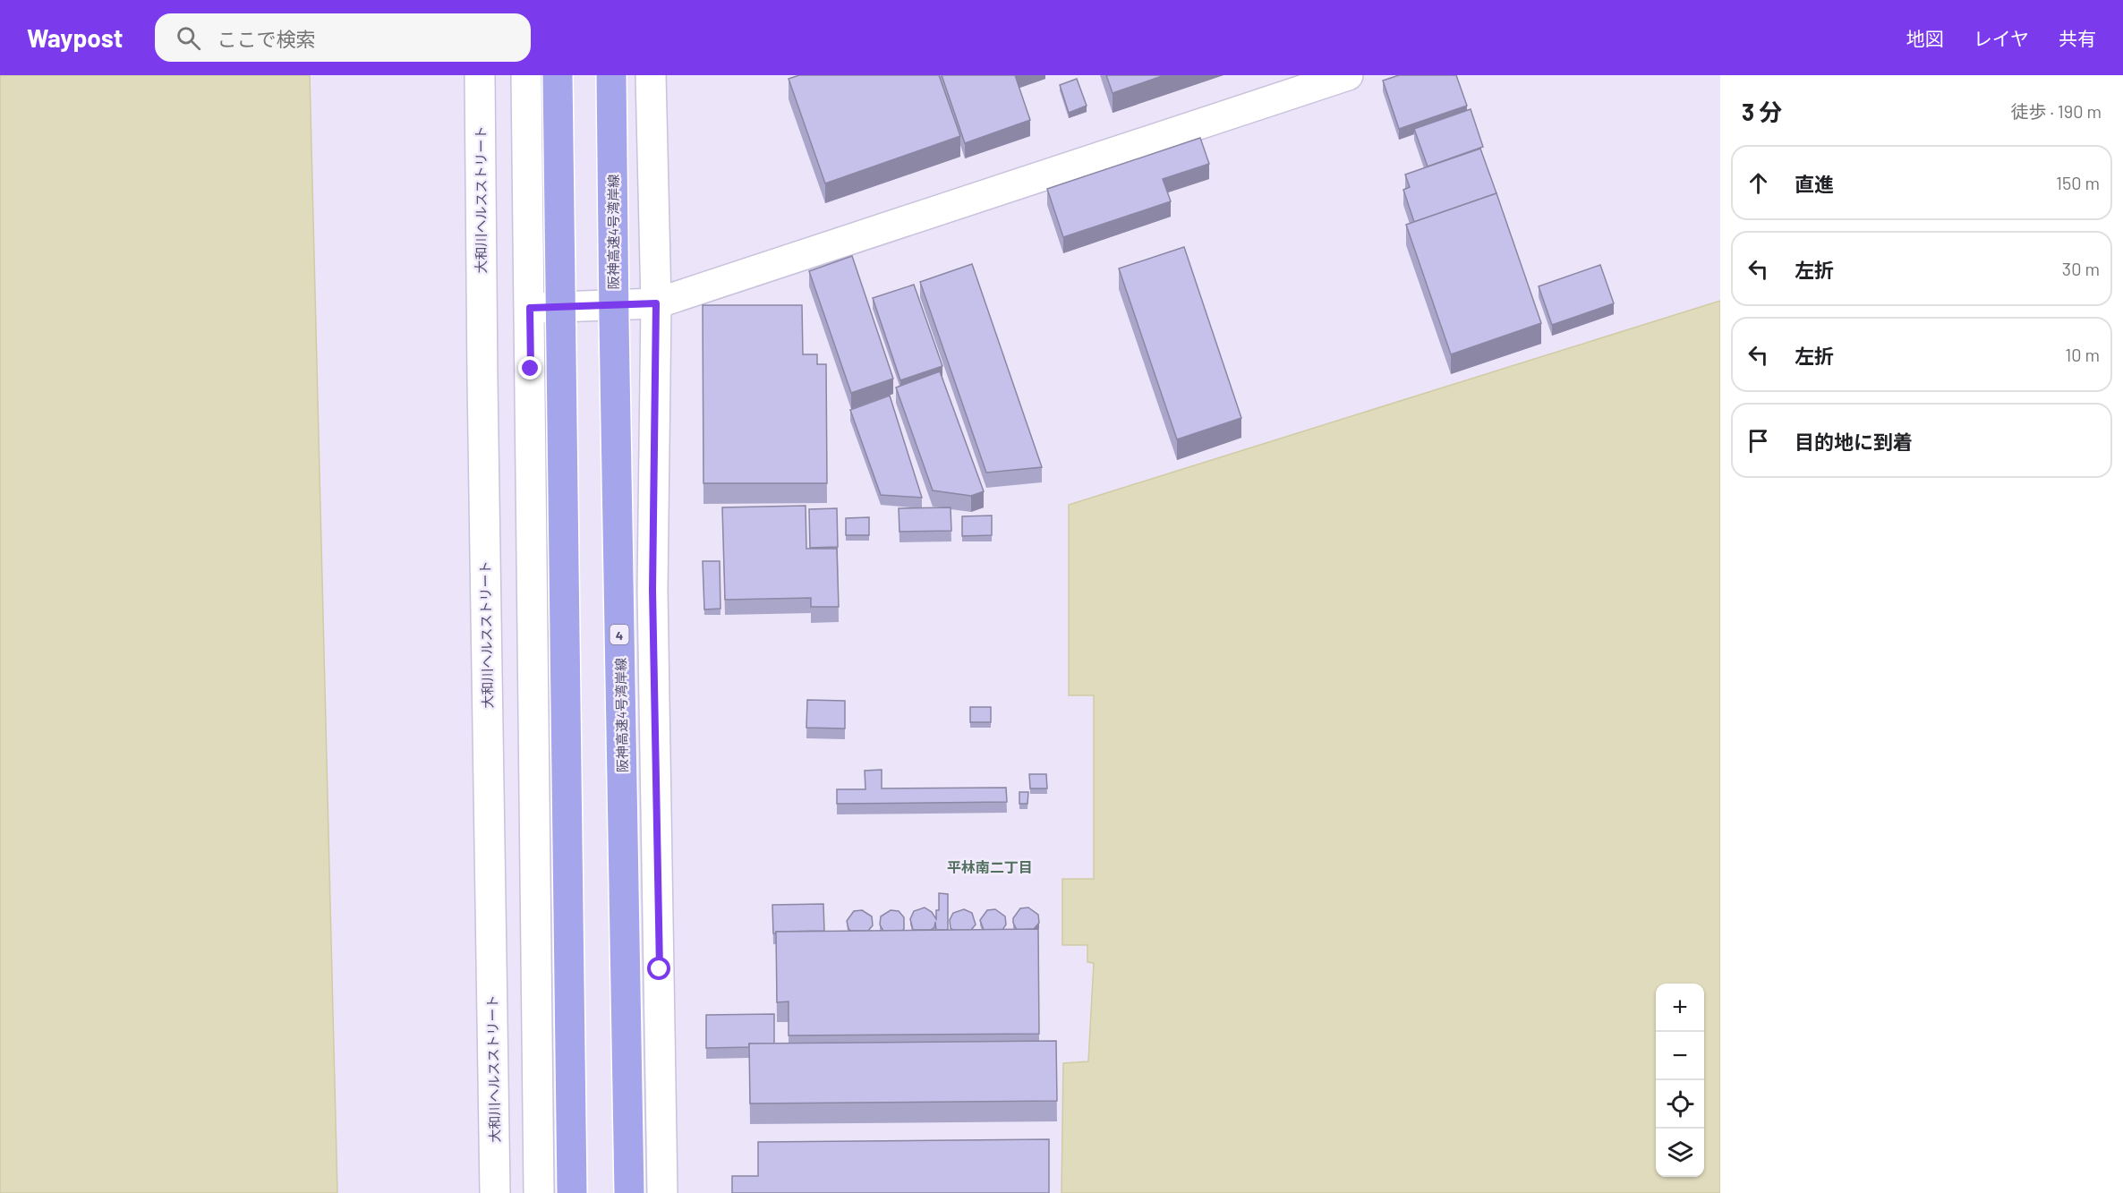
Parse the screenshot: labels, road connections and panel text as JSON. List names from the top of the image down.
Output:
{
  "streets": {
    "highway": ["阪神高速4号湾岸線", "4"],
    "street": ["大和川ヘルスストリート"]
  },
  "districts": ["平林南二丁目"],
  "page": {
    "header": "Waypost",
    "search": "ここで検索",
    "nav": ["地図", "レイヤ", "共有"],
    "heading": ["3 分", "徒歩 · 190 m"],
    "list": [
      ["直進", "150 m"],
      ["左折", "30 m"],
      ["左折", "10 m"],
      "目的地に到着"
    ],
    "map_buttons": ["+", "−"]
  }
}
